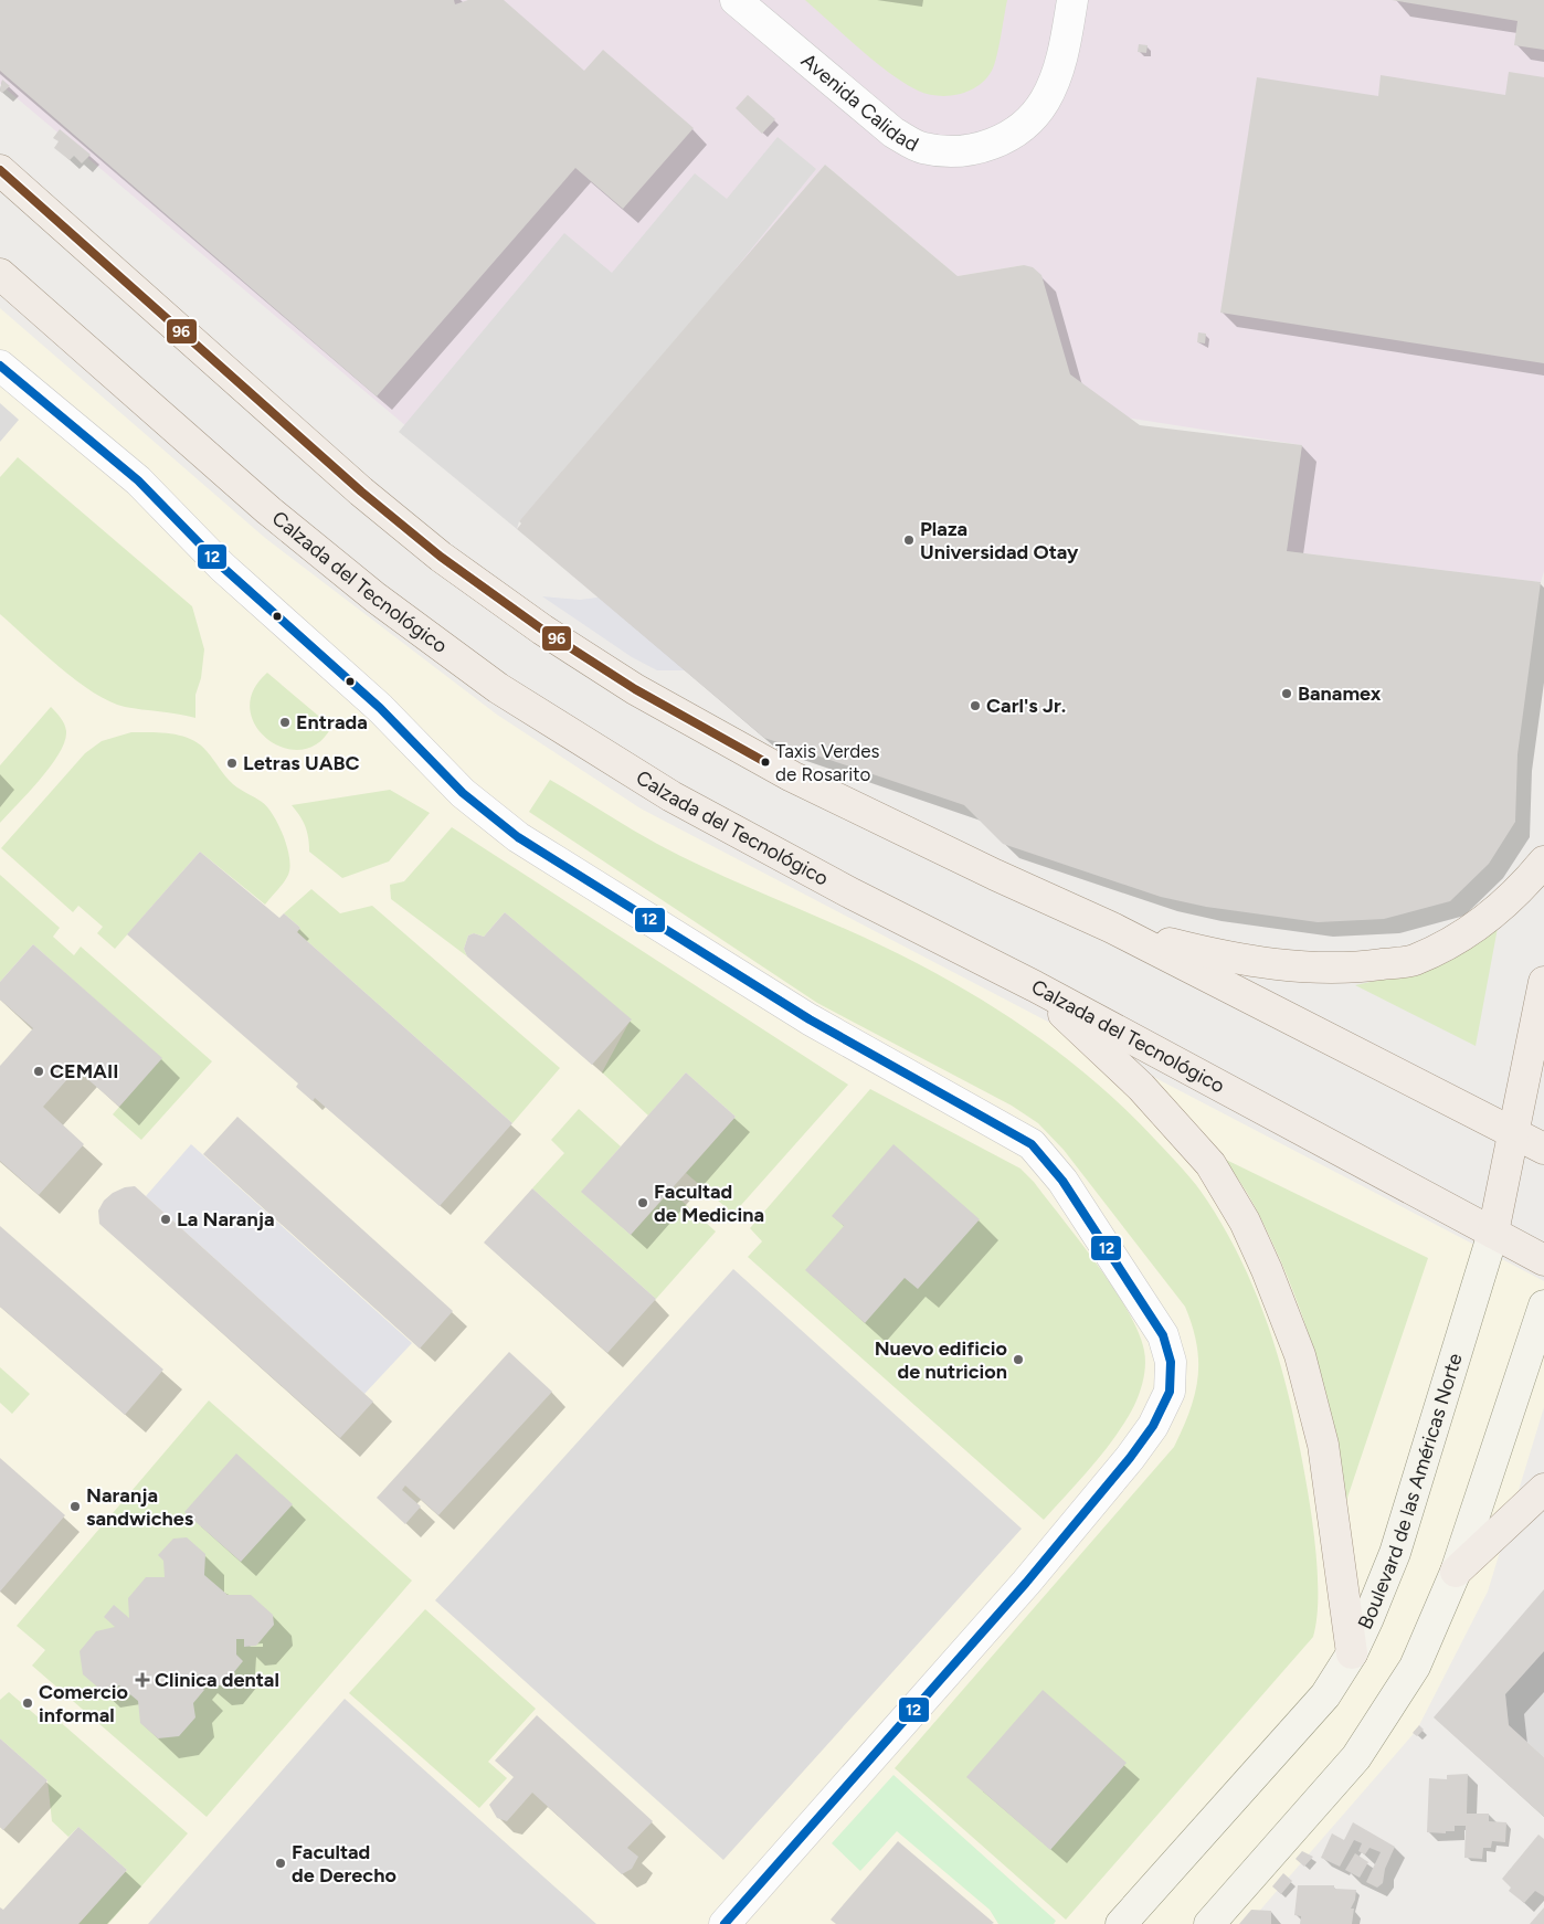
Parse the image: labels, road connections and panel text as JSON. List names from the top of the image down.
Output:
{
  "streets": {
    "main road": ["Calzada del Tecnológico", "Boulevard de las Américas Norte"],
    "street": ["Avenida Calidad"]
  },
  "crossings": [
    ["Calzada del Tecnológico", "Boulevard de las Américas Norte"]
  ],
  "places": {
    "other": [
      "Plaza Universidad Otay",
      "Banamex",
      "Carl's Jr.",
      "Entrada",
      "Taxis Verdes de Rosarito",
      "Letras UABC",
      "CEMAII",
      "Facultad de Medicina",
      "La Naranja",
      "Nuevo edificio de nutricion",
      "Naranja sandwiches",
      "Comercio informal",
      "Facultad de Derecho"
    ],
    "health": ["Clinica dental"]
  },
  "lines": ["transit line 96", "transit line 12"]
}
